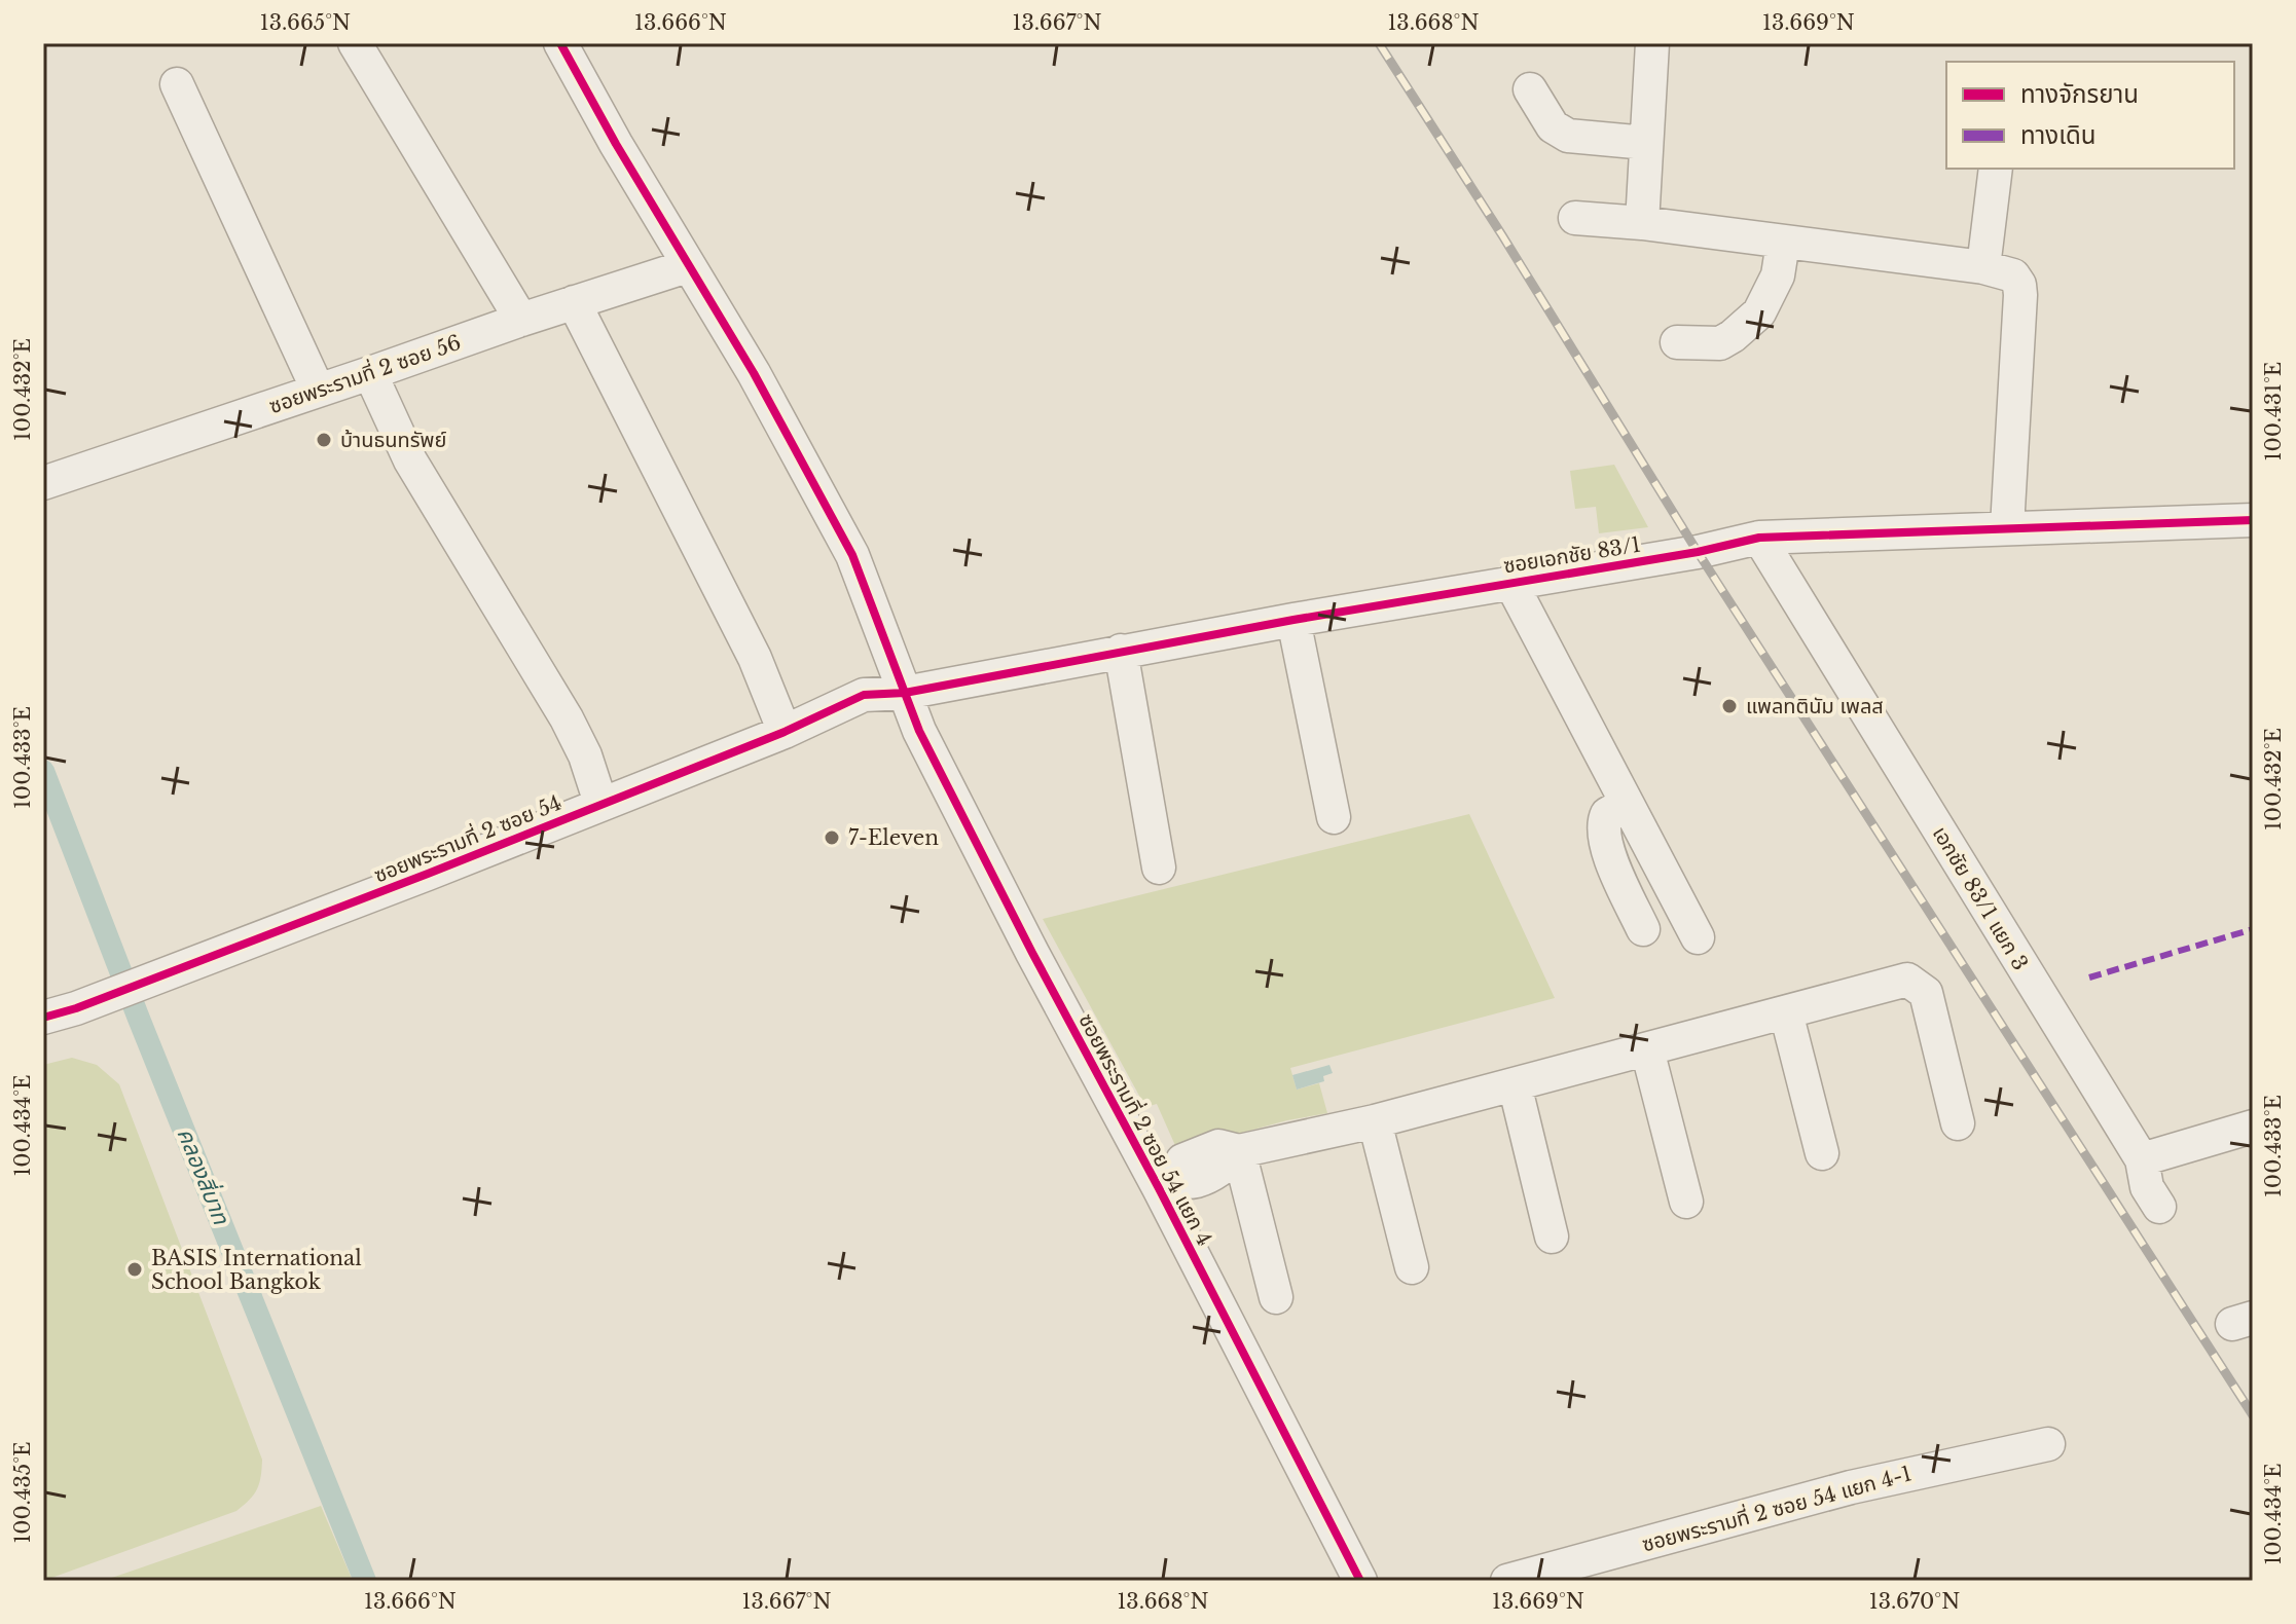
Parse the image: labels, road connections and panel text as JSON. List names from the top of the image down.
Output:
{
  "streets": {
    "street": [
      "ซอยพระรามที่ 2 ซอย 56",
      "ซอยเอกชัย 83/1",
      "ซอยพระรามที่ 2 ซอย 54",
      "เอกชัย 83/1 แยก 3",
      "ซอยพระรามที่ 2 ซอย 54 แยก 4",
      "ซอยพระรามที่ 2 ซอย 54 แยก 4-1"
    ]
  },
  "crossings": [
    ["ซอยพระรามที่ 2 ซอย 56", "ซอยพระรามที่ 2 ซอย 54 แยก 4"],
    ["ซอยเอกชัย 83/1", "ซอยพระรามที่ 2 ซอย 54"],
    ["ซอยเอกชัย 83/1", "เอกชัย 83/1 แยก 3"],
    ["ซอยเอกชัย 83/1", "ซอยพระรามที่ 2 ซอย 54 แยก 4"],
    ["ซอยพระรามที่ 2 ซอย 54", "ซอยพระรามที่ 2 ซอย 54 แยก 4"]
  ],
  "water": ["คลองสี่บาท"],
  "places": [
    "บ้านธนทรัพย์",
    "แพลทตินัม เพลส",
    "7-Eleven",
    "BASIS International School Bangkok"
  ],
  "legend": ["ทางจักรยาน", "ทางเดิน"],
  "coordinates": [
    "13.665°N",
    "13.666°N",
    "13.667°N",
    "13.668°N",
    "13.669°N",
    "100.432°E",
    "100.431°E",
    "100.433°E",
    "100.434°E",
    "100.435°E",
    "13.670°N"
  ]
}
